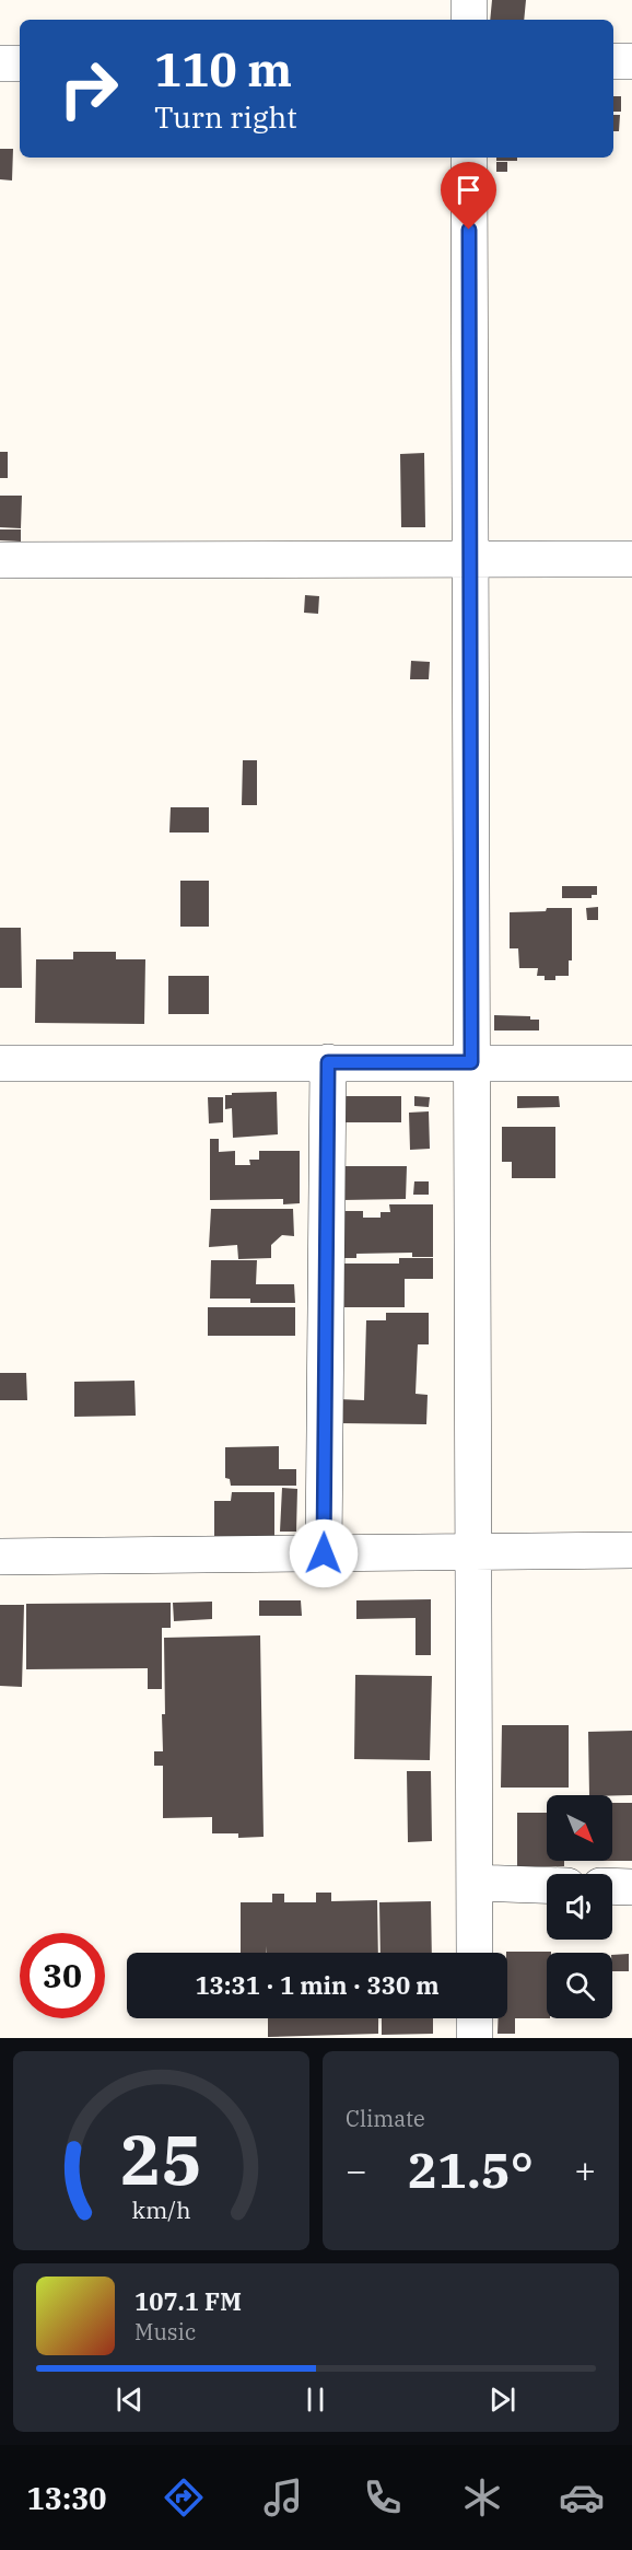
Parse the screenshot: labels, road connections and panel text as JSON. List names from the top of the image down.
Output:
{
  "north": "bottom right",
  "page": {
    "turn": ["110 m", "Turn right"],
    "limit": "30",
    "trip": "13:31 · 1 min · 330 m",
    "tile": "Climate",
    "heat": ["−", "21.5°", "+"],
    "song": ["107.1 FM", "Music"],
    "tabs": "13:30",
    "gauge": ["25", "km/h"]
  }
}
